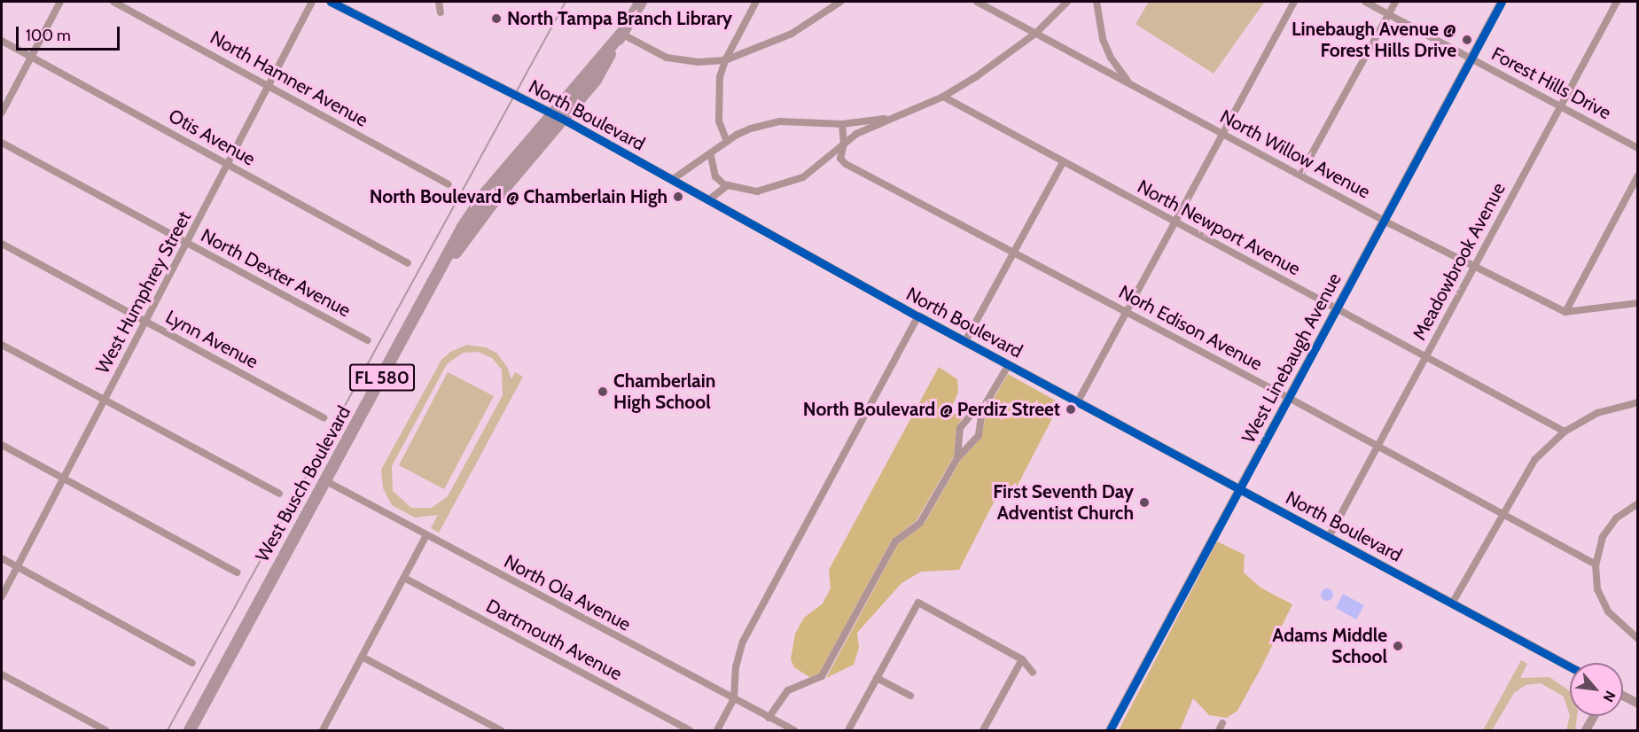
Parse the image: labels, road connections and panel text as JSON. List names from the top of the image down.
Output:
{
  "streets": {
    "main road": ["FL 580", "West Busch Boulevard"],
    "street": [
      "North Hamner Avenue",
      "Forest Hills Drive",
      "North Boulevard",
      "Otis Avenue",
      "North Willow Avenue",
      "North Newport Avenue",
      "Meadowbrook Avenue",
      "North Dexter Avenue",
      "West Humphrey Street",
      "Norh Edison Avenue",
      "Lynn Avenue",
      "West Linebaugh Avenue",
      "North Ola Avenue",
      "Dartmouth Avenue"
    ]
  },
  "crossings": [
    ["North Hamner Avenue", "West Humphrey Street"],
    ["Forest Hills Drive", "Meadowbrook Avenue"],
    ["Forest Hills Drive", "West Linebaugh Avenue"],
    ["North Boulevard", "Meadowbrook Avenue"],
    ["North Boulevard", "West Linebaugh Avenue"],
    ["North Boulevard", "West Busch Boulevard"],
    ["Otis Avenue", "West Humphrey Street"],
    ["North Willow Avenue", "Meadowbrook Avenue"],
    ["North Willow Avenue", "West Linebaugh Avenue"],
    ["North Newport Avenue", "Meadowbrook Avenue"],
    ["North Newport Avenue", "West Linebaugh Avenue"],
    ["Meadowbrook Avenue", "Norh Edison Avenue"],
    ["North Dexter Avenue", "West Humphrey Street"],
    ["West Humphrey Street", "Lynn Avenue"],
    ["Norh Edison Avenue", "West Linebaugh Avenue"],
    ["West Busch Boulevard", "North Ola Avenue"]
  ],
  "places": [
    "North Tampa Branch Library",
    "Linebaugh Avenue @ Forest Hills Drive",
    "North Boulevard @ Chamberlain High",
    "Chamberlain High School",
    "North Boulevard @ Perdiz Street",
    "First Seventh Day Adventist Church",
    "Adams Middle School"
  ],
  "scale_bar": "100 m",
  "north": "bottom right"
}
